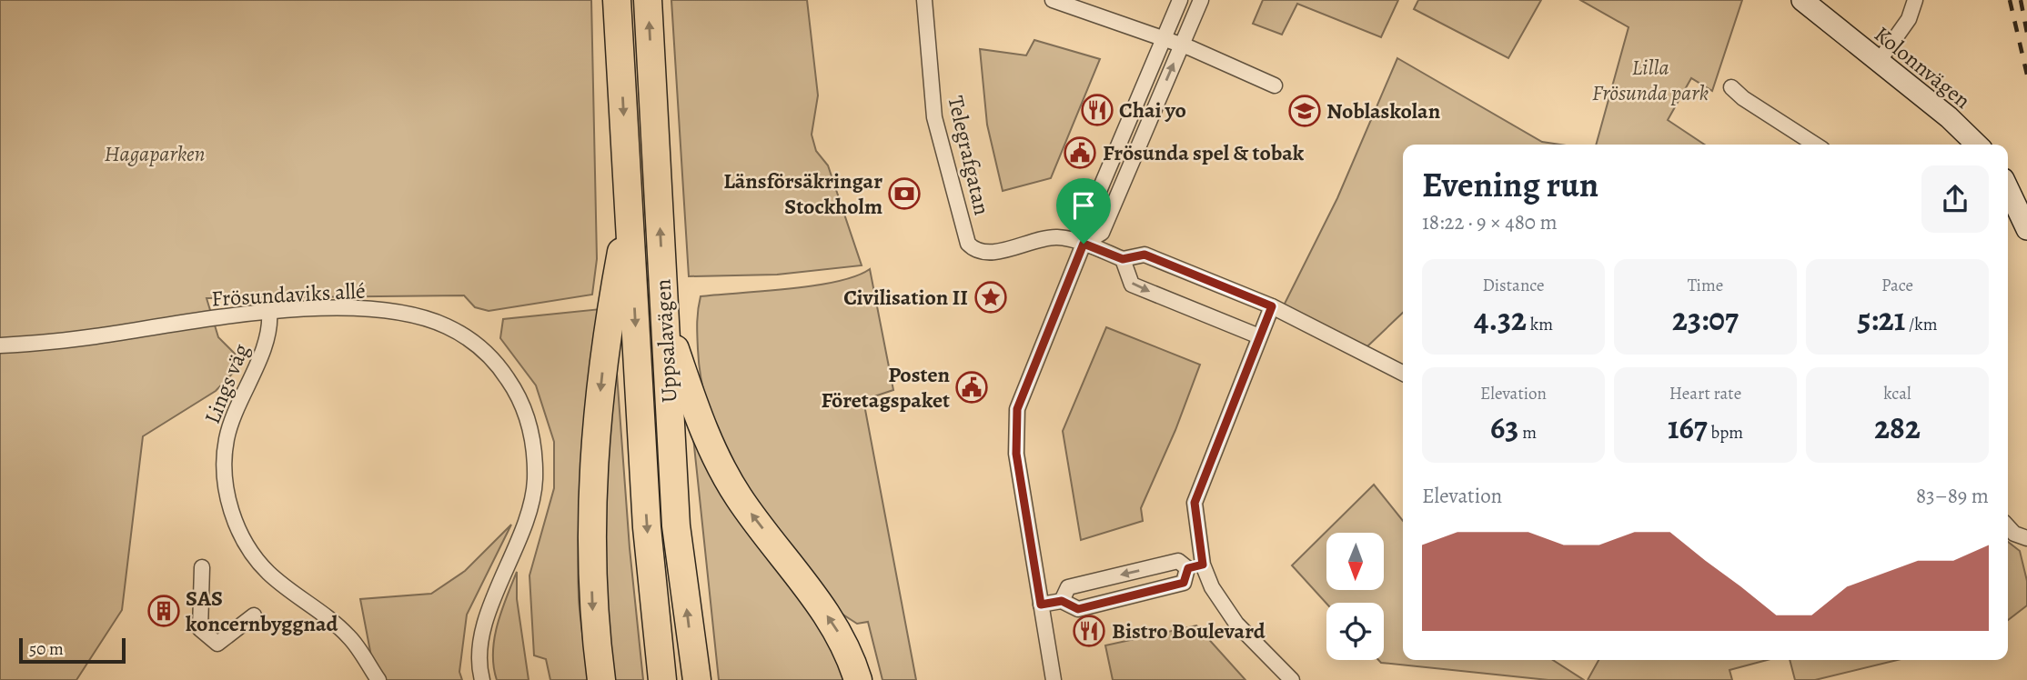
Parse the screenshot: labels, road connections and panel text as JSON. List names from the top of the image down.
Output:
{
  "streets": {
    "highway": ["Uppsalavägen"],
    "street": [
      "Kolonnvägen",
      "Telegrafgatan",
      "Frösundaviks allé",
      "Lings väg"
    ]
  },
  "crossings": [
    ["Frösundaviks allé", "Lings väg"]
  ],
  "parks": ["Lilla Frösunda park", "Hagaparken"],
  "places": {
    "restaurant": ["Chai yo", "Bistro Boulevard"],
    "school or university": ["Noblaskolan"],
    "public building": ["Frösunda spel & tobak", "Posten Företagspaket"],
    "bank": ["Länsförsäkringar Stockholm"],
    "place": ["Civilisation II"],
    "building": ["SAS koncernbyggnad"]
  },
  "scale_bar": "50 m",
  "north": "bottom",
  "page": {
    "heading": ["Evening run", "18:22 · 9 × 480 m"],
    "stats": [
      ["Distance", "4.32 km"],
      ["Time", "23:07"],
      ["Pace", "5:21 /km"],
      ["Elevation", "63 m"],
      ["Heart rate", "167 bpm"],
      ["kcal", "282"]
    ],
    "chart": ["Elevation", "83–89 m"],
    "scale": "50 m"
  }
}
